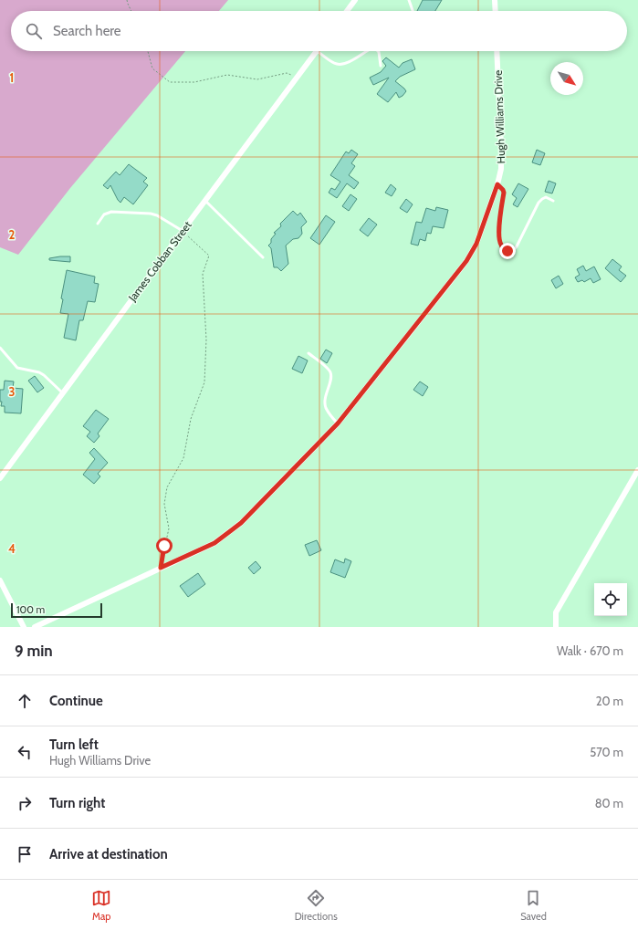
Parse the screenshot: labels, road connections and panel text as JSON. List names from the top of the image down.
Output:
{
  "streets": {
    "street": ["Hugh Williams Drive", "James Cobban Street"]
  },
  "scale_bar": "100 m",
  "north": "bottom right",
  "page": {
    "search": "Search here",
    "scale": "100 m",
    "heading": ["9 min", "Walk · 670 m"],
    "list": [
      ["Continue", "20 m"],
      ["Turn left", "Hugh Williams Drive", "570 m"],
      ["Turn right", "80 m"],
      "Arrive at destination"
    ],
    "nav": ["Map", "Directions", "Saved"]
  },
  "grid": {
    "rows": [
      "1",
      "2",
      "3",
      "4"
    ]
  }
}
